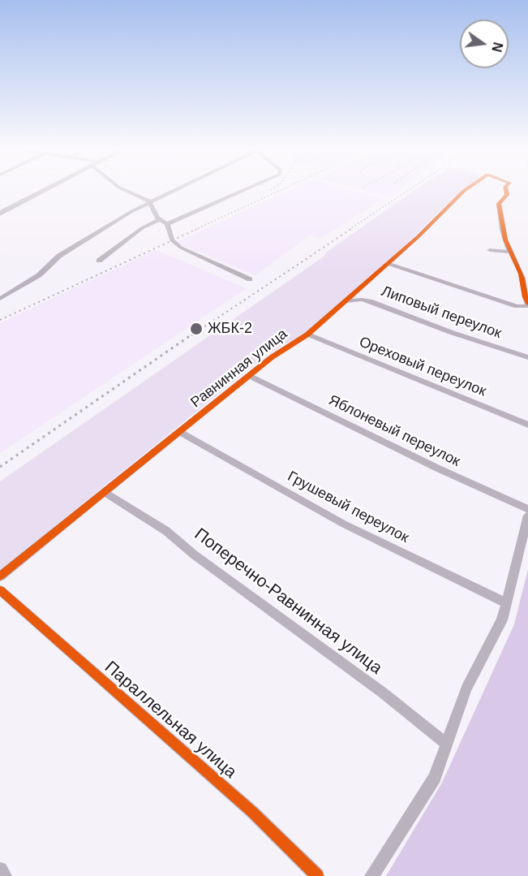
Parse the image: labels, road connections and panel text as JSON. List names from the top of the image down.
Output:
{
  "streets": {
    "street": [
      "Липовый переулок",
      "Ореховый переулок",
      "Равнинная улица",
      "Яблоневый переулок",
      "Грушевый переулок",
      "Поперечно-Равнинная улица",
      "Параллельная улица"
    ]
  },
  "crossings": [
    ["Липовый переулок", "Равнинная улица"],
    ["Ореховый переулок", "Равнинная улица"],
    ["Равнинная улица", "Яблоневый переулок"],
    ["Равнинная улица", "Грушевый переулок"],
    ["Равнинная улица", "Поперечно-Равнинная улица"]
  ],
  "places": ["ЖБК-2"],
  "north": "right"
}
